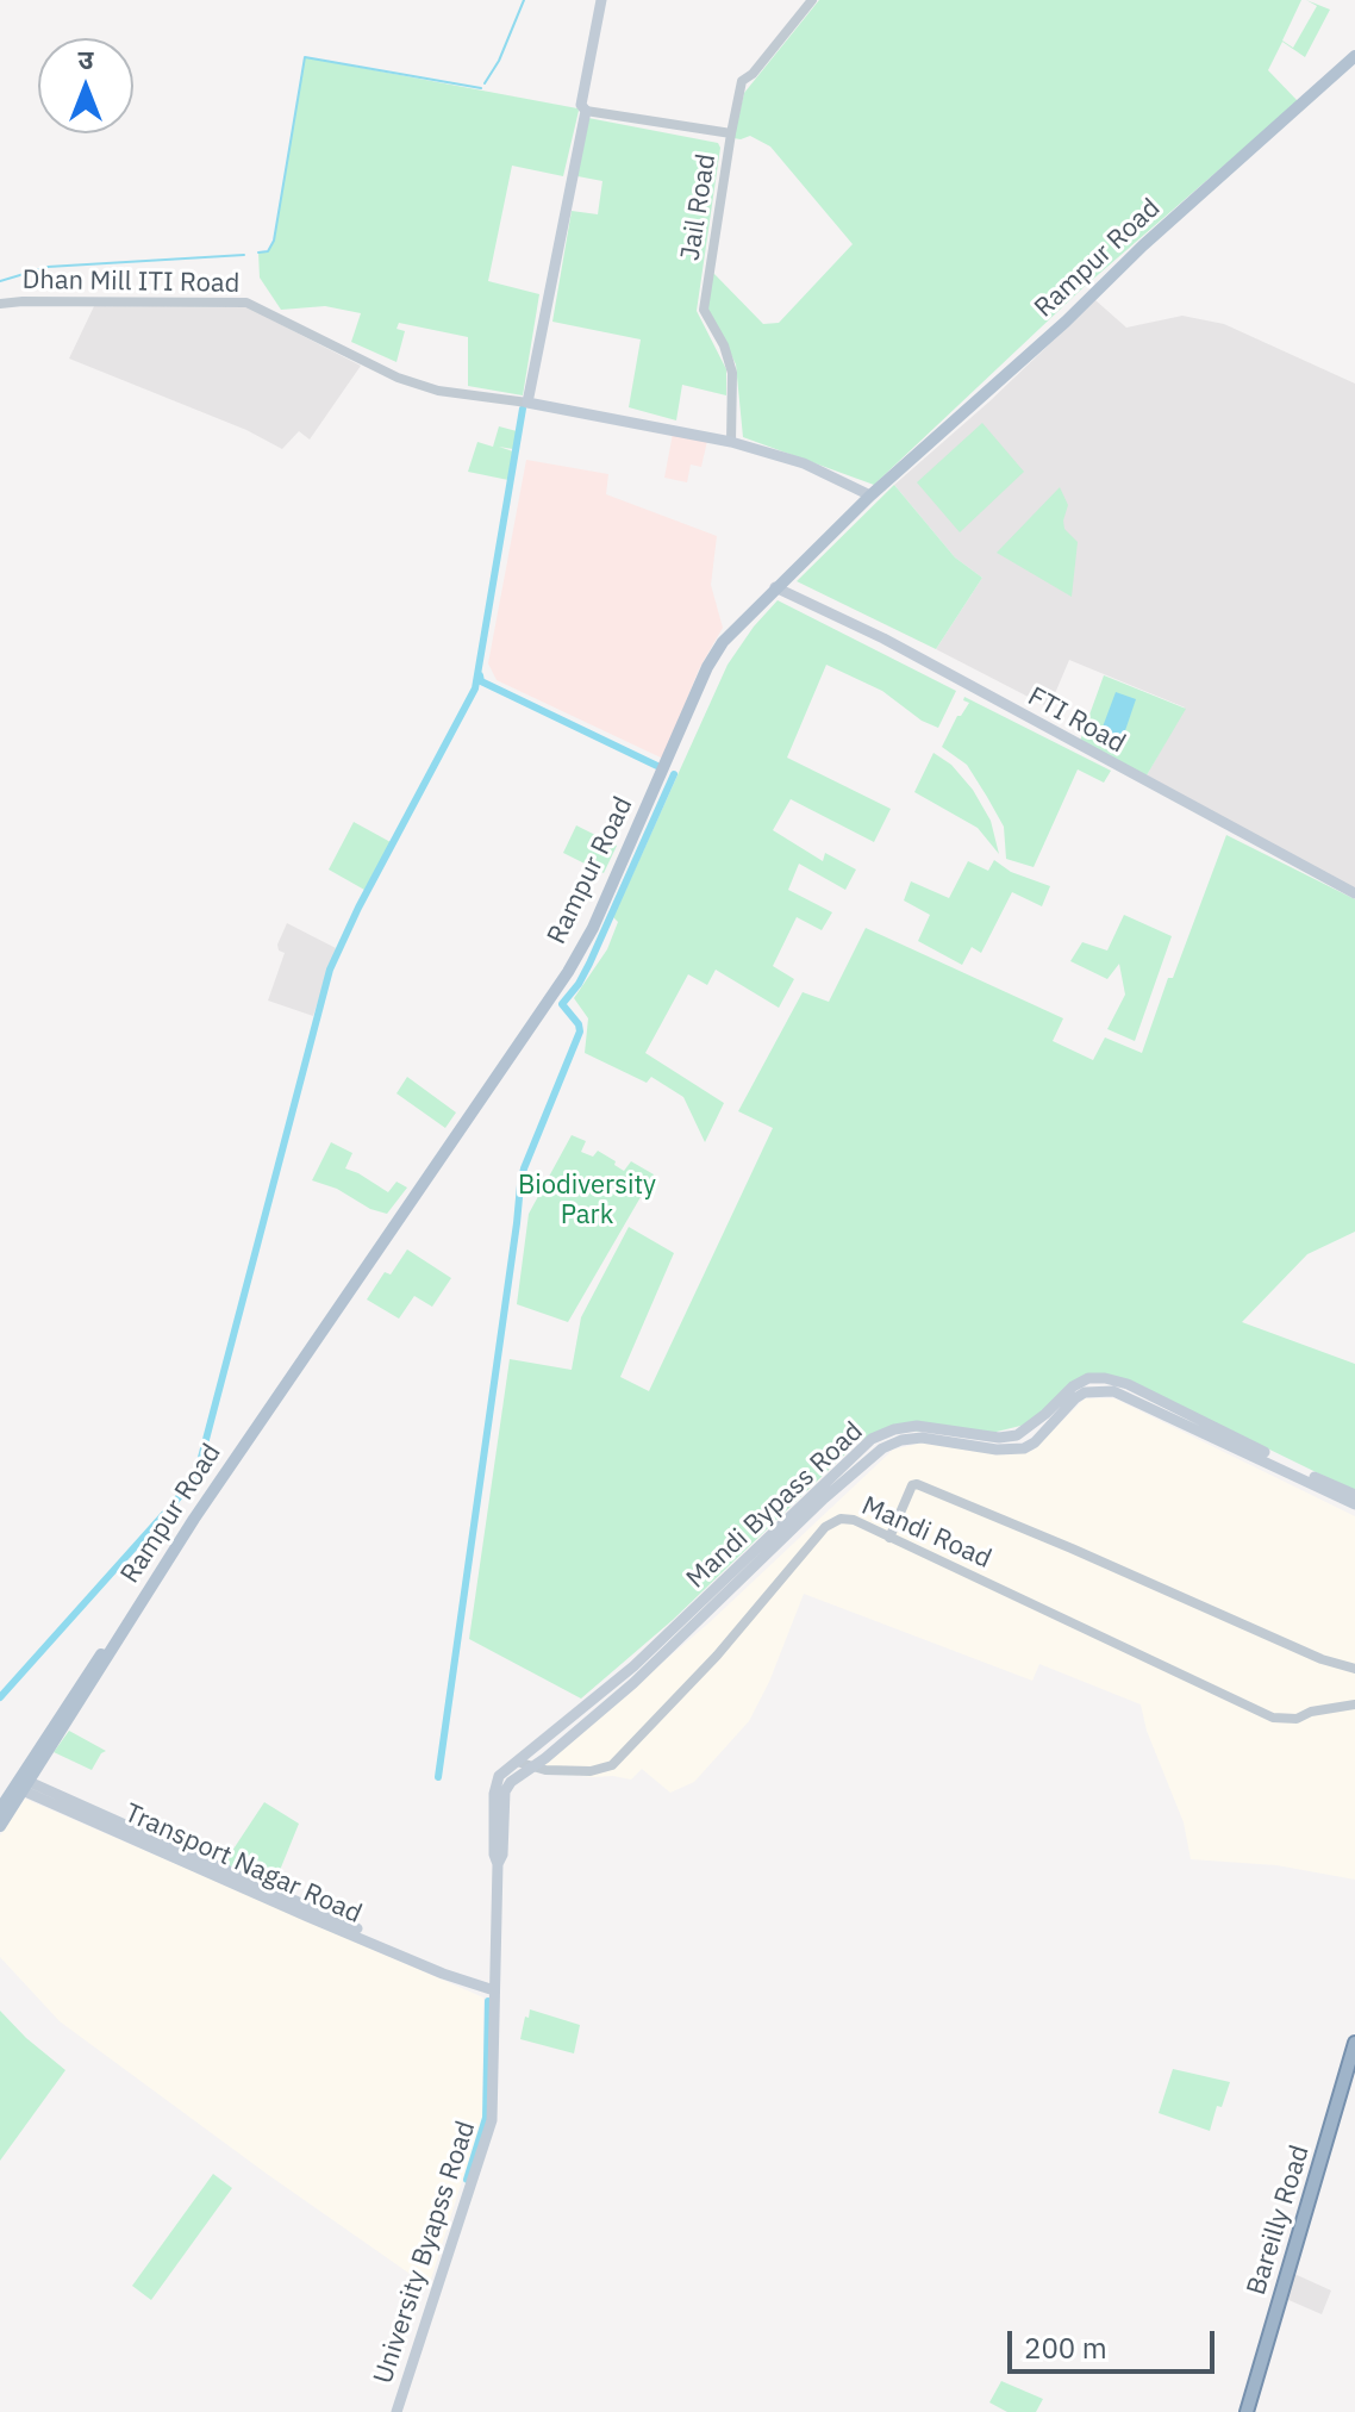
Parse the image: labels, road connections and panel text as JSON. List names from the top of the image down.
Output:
{
  "streets": {
    "highway": ["Bareilly Road"],
    "main road": [
      "Rampur Road",
      "FTI Road",
      "Mandi Bypass Road",
      "Transport Nagar Road",
      "University Byapss Road"
    ],
    "street": ["Jail Road", "Dhan Mill ITI Road", "Mandi Road"]
  },
  "crossings": [
    ["Rampur Road", "FTI Road"],
    ["Rampur Road", "Transport Nagar Road"],
    ["Mandi Bypass Road", "Mandi Road"],
    ["Mandi Bypass Road", "Transport Nagar Road"],
    ["Mandi Bypass Road", "University Byapss Road"],
    ["Transport Nagar Road", "University Byapss Road"]
  ],
  "parks": ["Biodiversity Park"],
  "scale_bar": "200 m",
  "north": "top"
}
